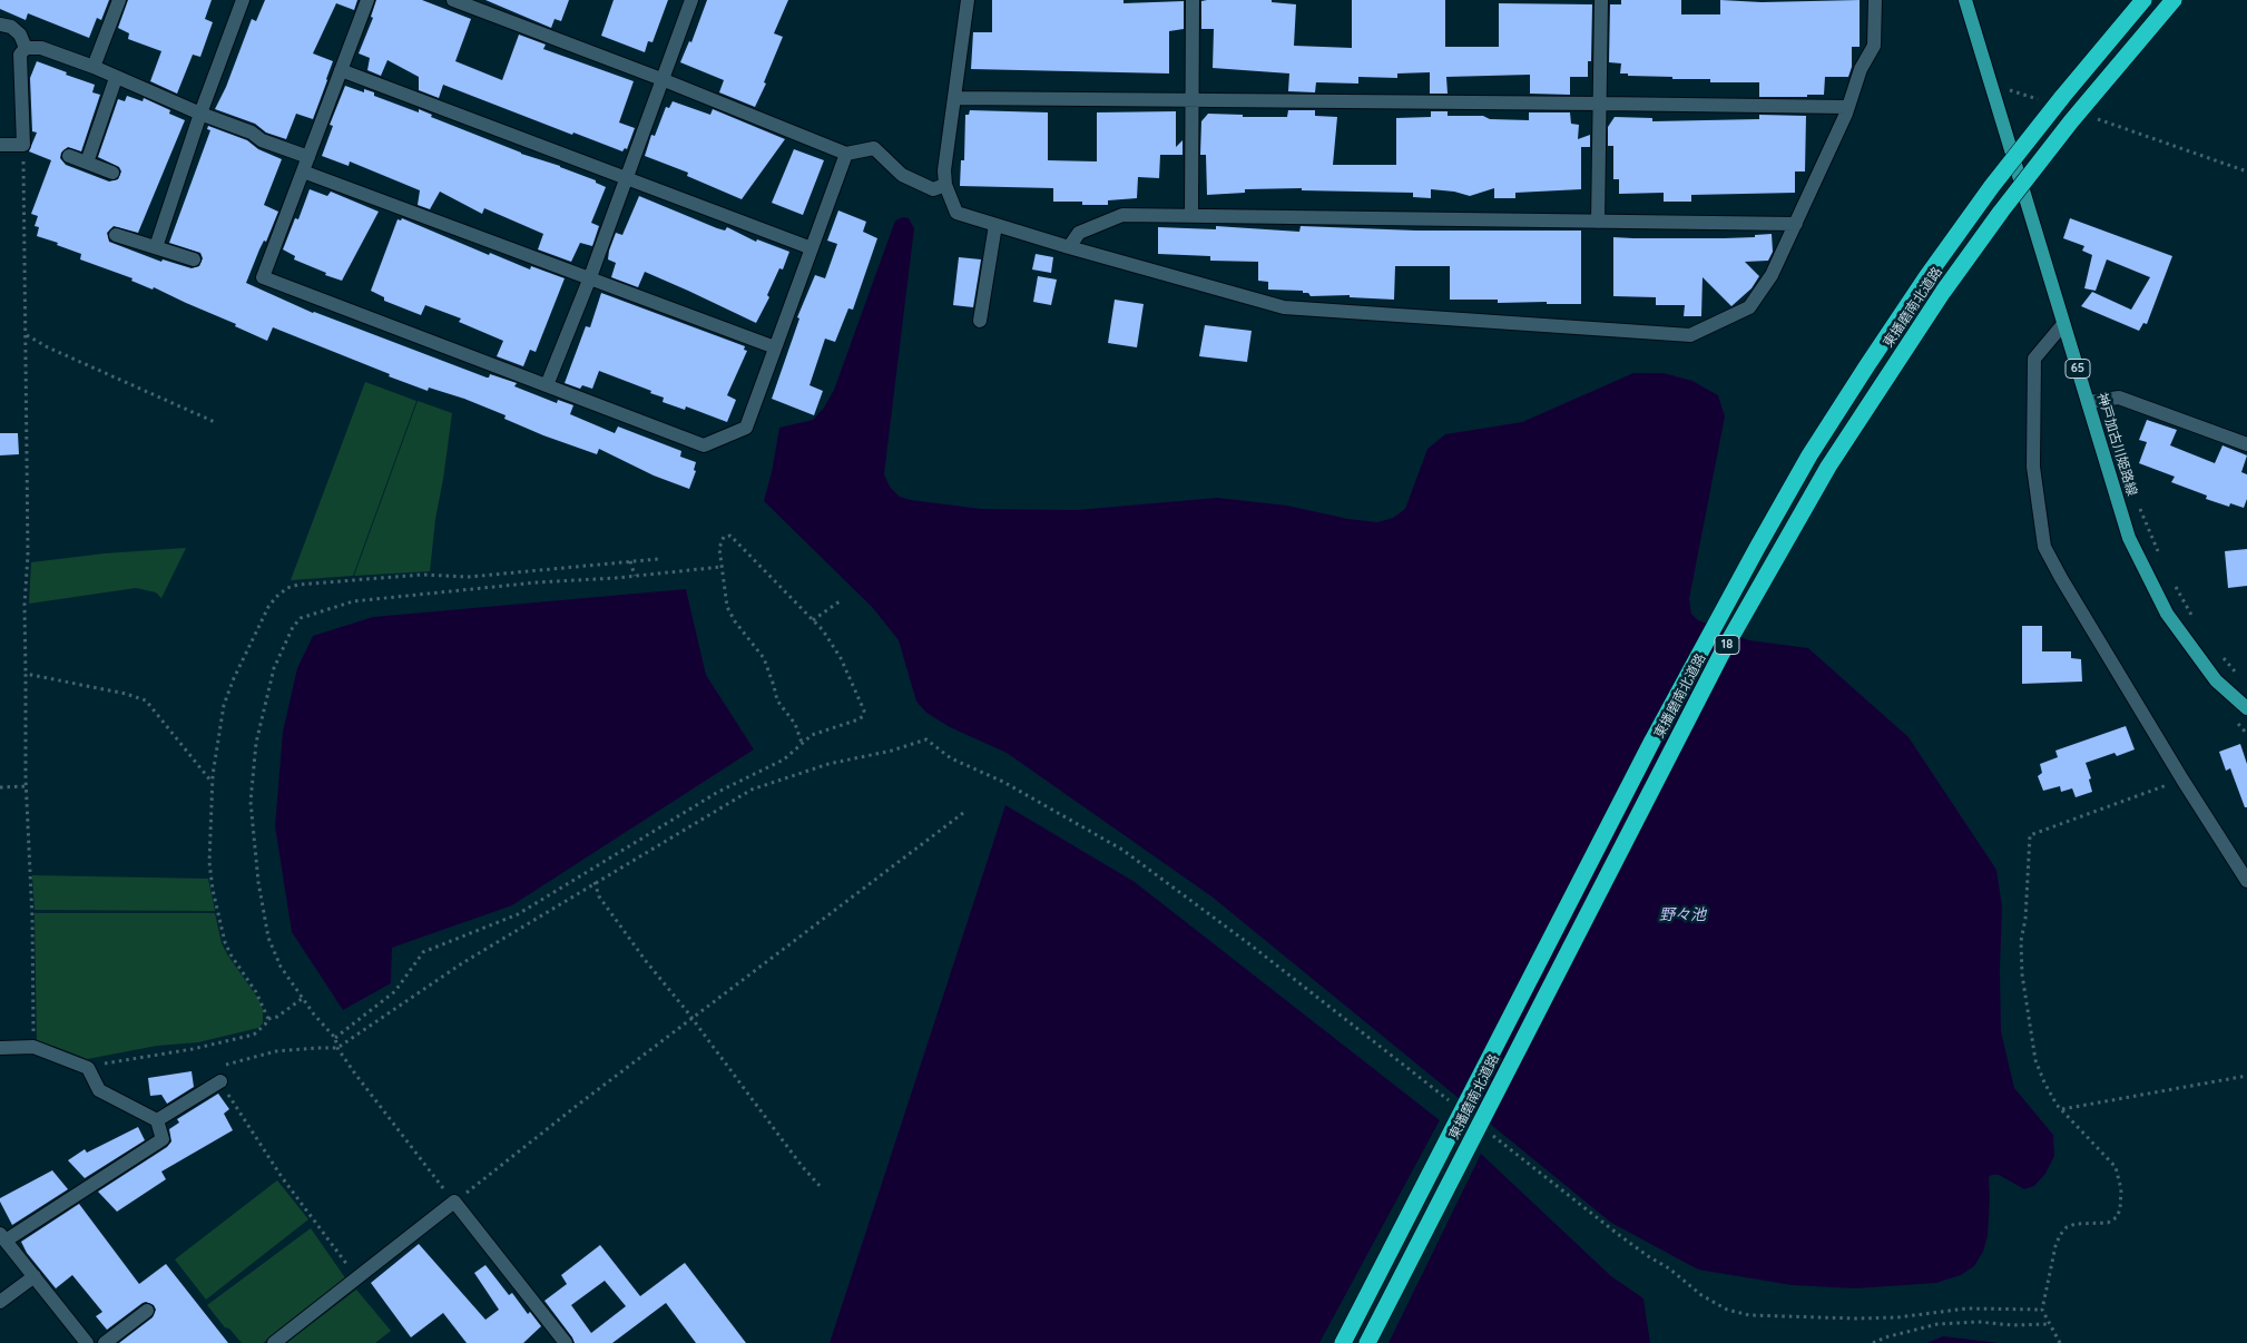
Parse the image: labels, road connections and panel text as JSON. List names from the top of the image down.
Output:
{
  "streets": {
    "highway": ["東播磨南北道路", "18"],
    "main road": ["65", "神戸加古川姫路線"]
  },
  "water": ["野々池"]
}
